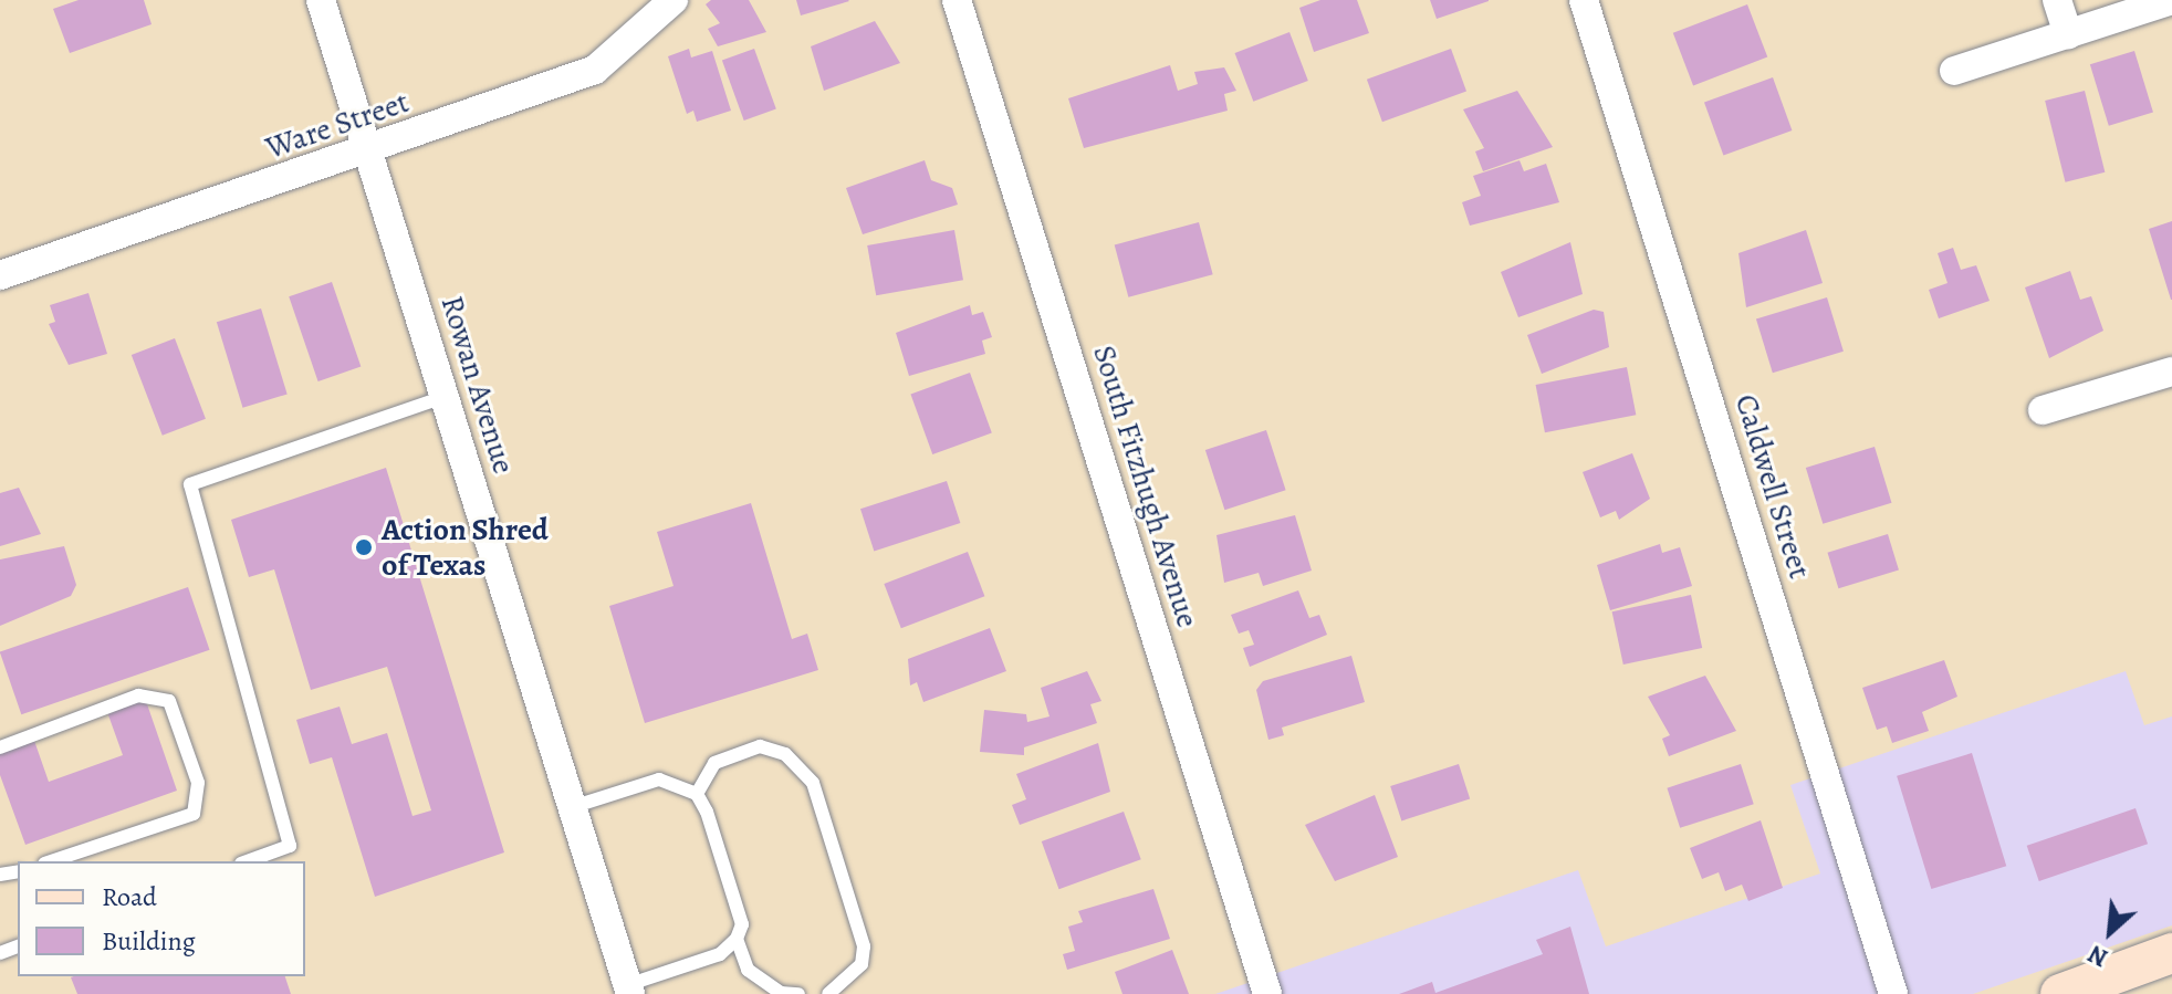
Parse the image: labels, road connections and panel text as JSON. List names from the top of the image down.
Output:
{
  "streets": {
    "street": [
      "Ware Street",
      "Rowan Avenue",
      "South Fitzhugh Avenue",
      "Caldwell Street"
    ]
  },
  "crossings": [
    ["Ware Street", "Rowan Avenue"]
  ],
  "places": ["Action Shred of Texas"],
  "legend": ["Road", "Building"],
  "north": "bottom left"
}
